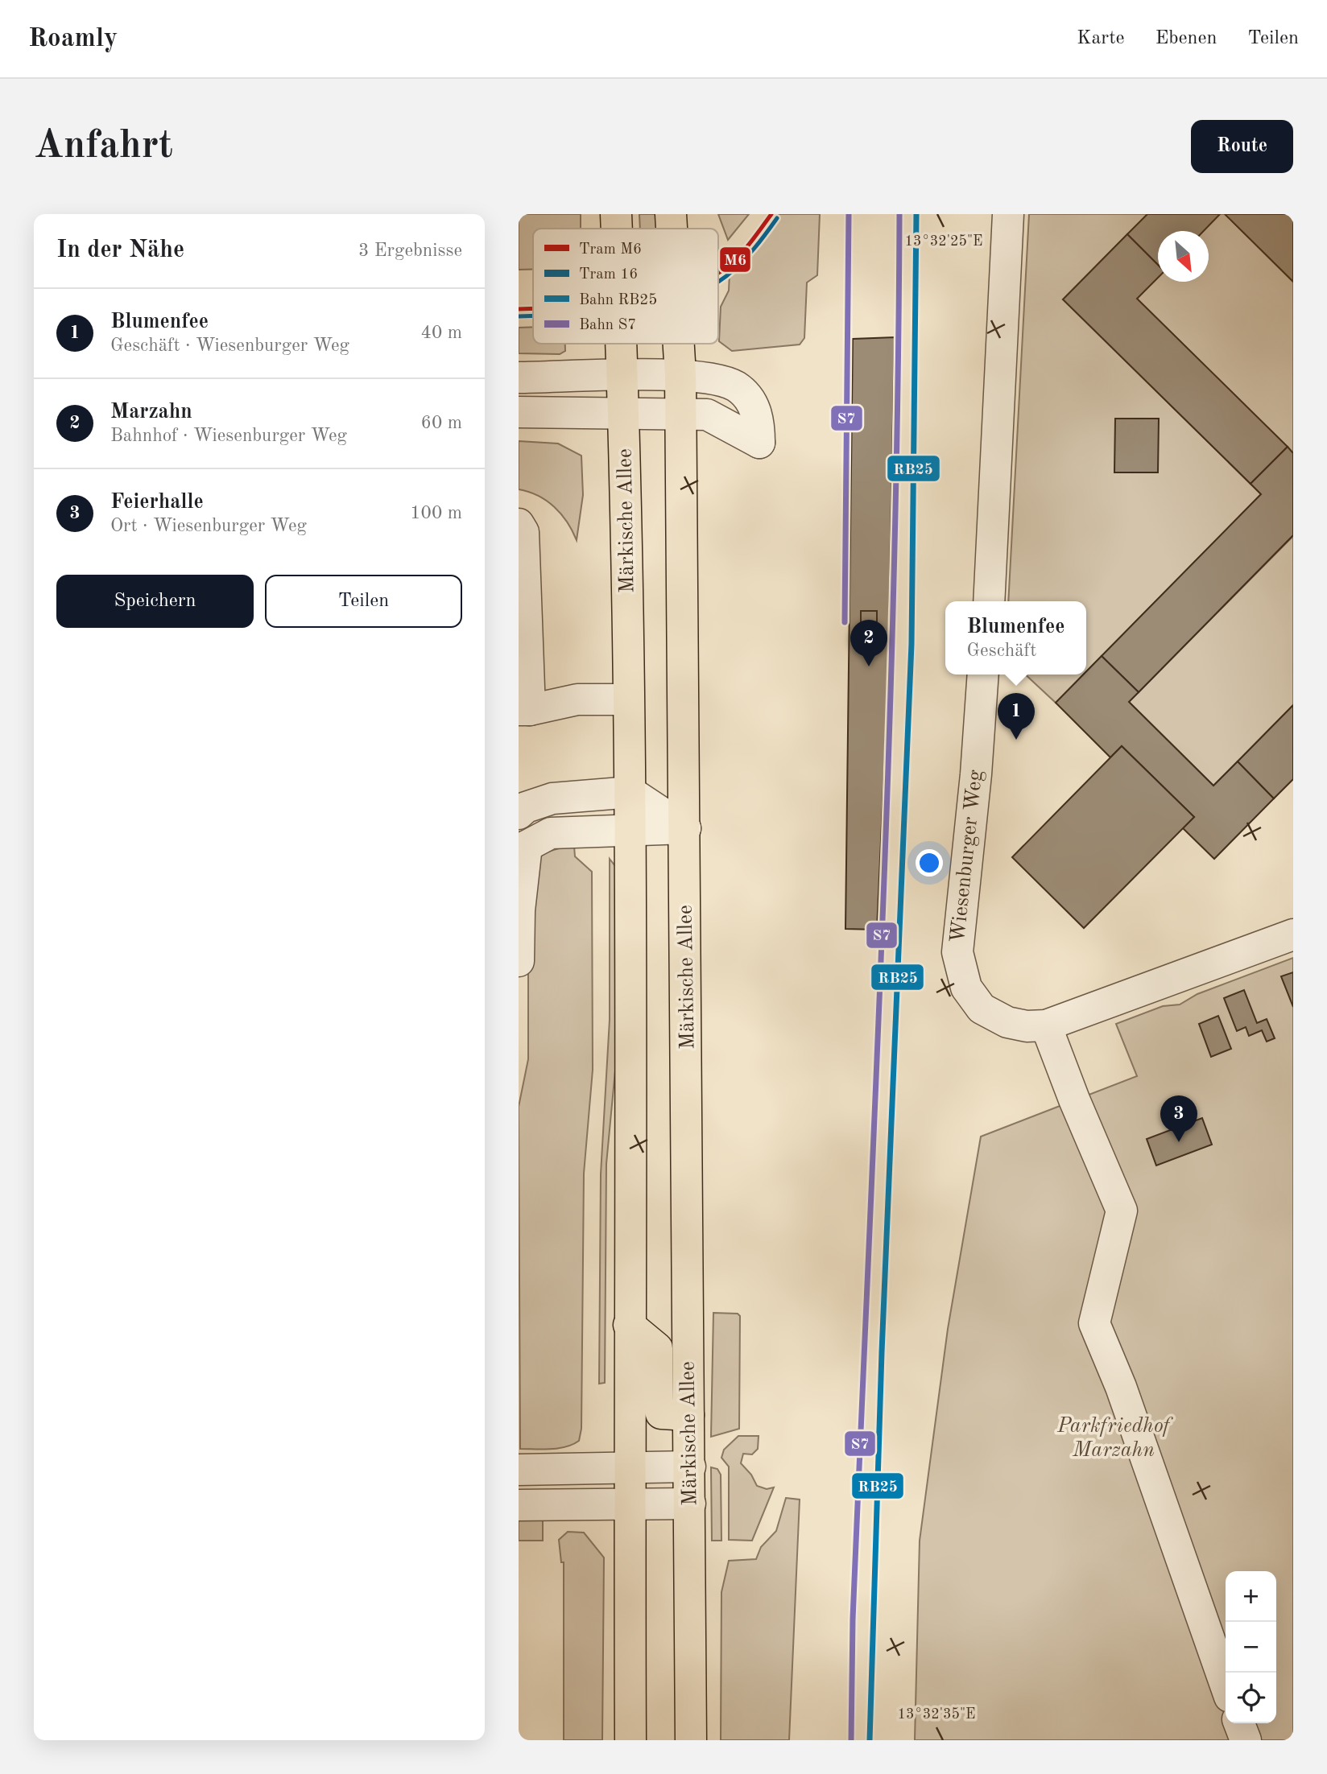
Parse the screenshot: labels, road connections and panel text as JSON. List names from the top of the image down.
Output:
{
  "streets": {
    "main road": ["Märkische Allee"],
    "street": ["Wiesenburger Weg"]
  },
  "parks": ["Parkfriedhof Marzahn"],
  "lines": [
    "tram line M6",
    "rail line RB25",
    "rail line S7",
    "tram line 16"
  ],
  "legend": [
    "Tram M6",
    "Tram 16",
    "Bahn RB25",
    "Bahn S7"
  ],
  "north": "bottom right",
  "page": {
    "header": "Roamly",
    "nav": ["Karte", "Ebenen", "Teilen"],
    "buttons": [
      "Route",
      ["Speichern", "Teilen"]
    ],
    "title": "Anfahrt",
    "heading": ["In der Nähe", "3 Ergebnisse"],
    "list": [
      {
        "mark": "1",
        "name": "Blumenfee",
        "note": "Geschäft · Wiesenburger Weg",
        "value": "40 m"
      },
      {
        "mark": "2",
        "name": "Marzahn",
        "note": "Bahnhof · Wiesenburger Weg",
        "value": "60 m"
      },
      {
        "mark": "3",
        "name": "Feierhalle",
        "note": "Ort · Wiesenburger Weg",
        "value": "100 m"
      }
    ],
    "popup": ["Blumenfee", "Geschäft"],
    "pins": ["2", "1", "3"],
    "map_buttons": ["+", "−"]
  },
  "coordinates": ["13°32'25\"E", "13°32'35\"E"]
}
